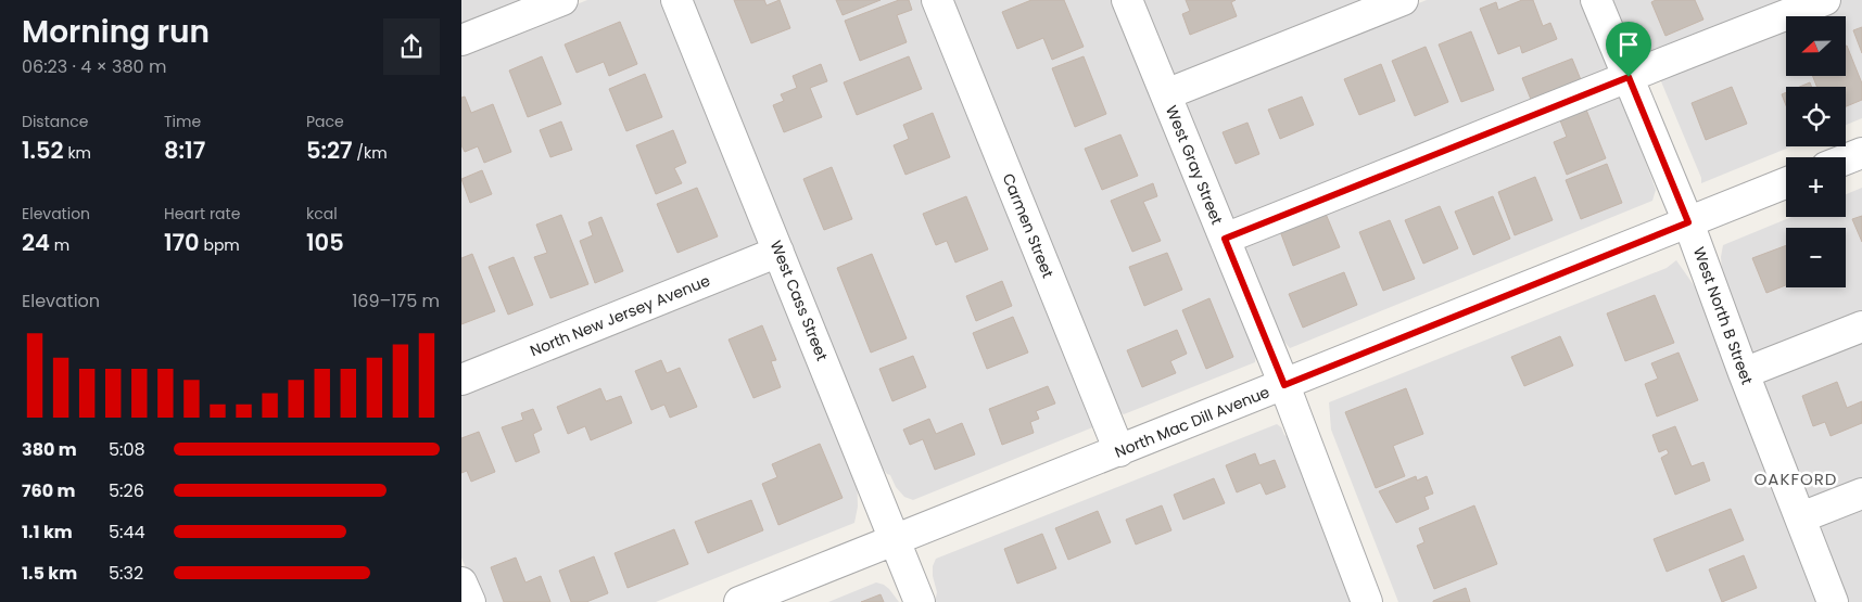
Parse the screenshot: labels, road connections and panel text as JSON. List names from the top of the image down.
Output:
{
  "streets": {
    "street": [
      "West Gray Street",
      "Carmen Street",
      "West Cass Street",
      "North New Jersey Avenue",
      "West North B Street",
      "North Mac Dill Avenue"
    ]
  },
  "crossings": [
    ["West Gray Street", "North Mac Dill Avenue"],
    ["Carmen Street", "North Mac Dill Avenue"],
    ["West Cass Street", "North New Jersey Avenue"],
    ["West Cass Street", "North Mac Dill Avenue"],
    ["West North B Street", "North Mac Dill Avenue"]
  ],
  "districts": ["OAKFORD"],
  "north": "left",
  "page": {
    "heading": ["Morning run", "06:23 · 4 × 380 m"],
    "map_buttons": ["+", "−"],
    "stats": [
      ["Distance", "1.52 km"],
      ["Time", "8:17"],
      ["Pace", "5:27 /km"],
      ["Elevation", "24 m"],
      ["Heart rate", "170 bpm"],
      ["kcal", "105"]
    ],
    "chart": ["Elevation", "169–175 m"],
    "list": [
      {
        "name": "380 m",
        "note": "5:08"
      },
      {
        "name": "760 m",
        "note": "5:26"
      },
      {
        "name": "1.1 km",
        "note": "5:44"
      },
      {
        "name": "1.5 km",
        "note": "5:32"
      }
    ]
  }
}
